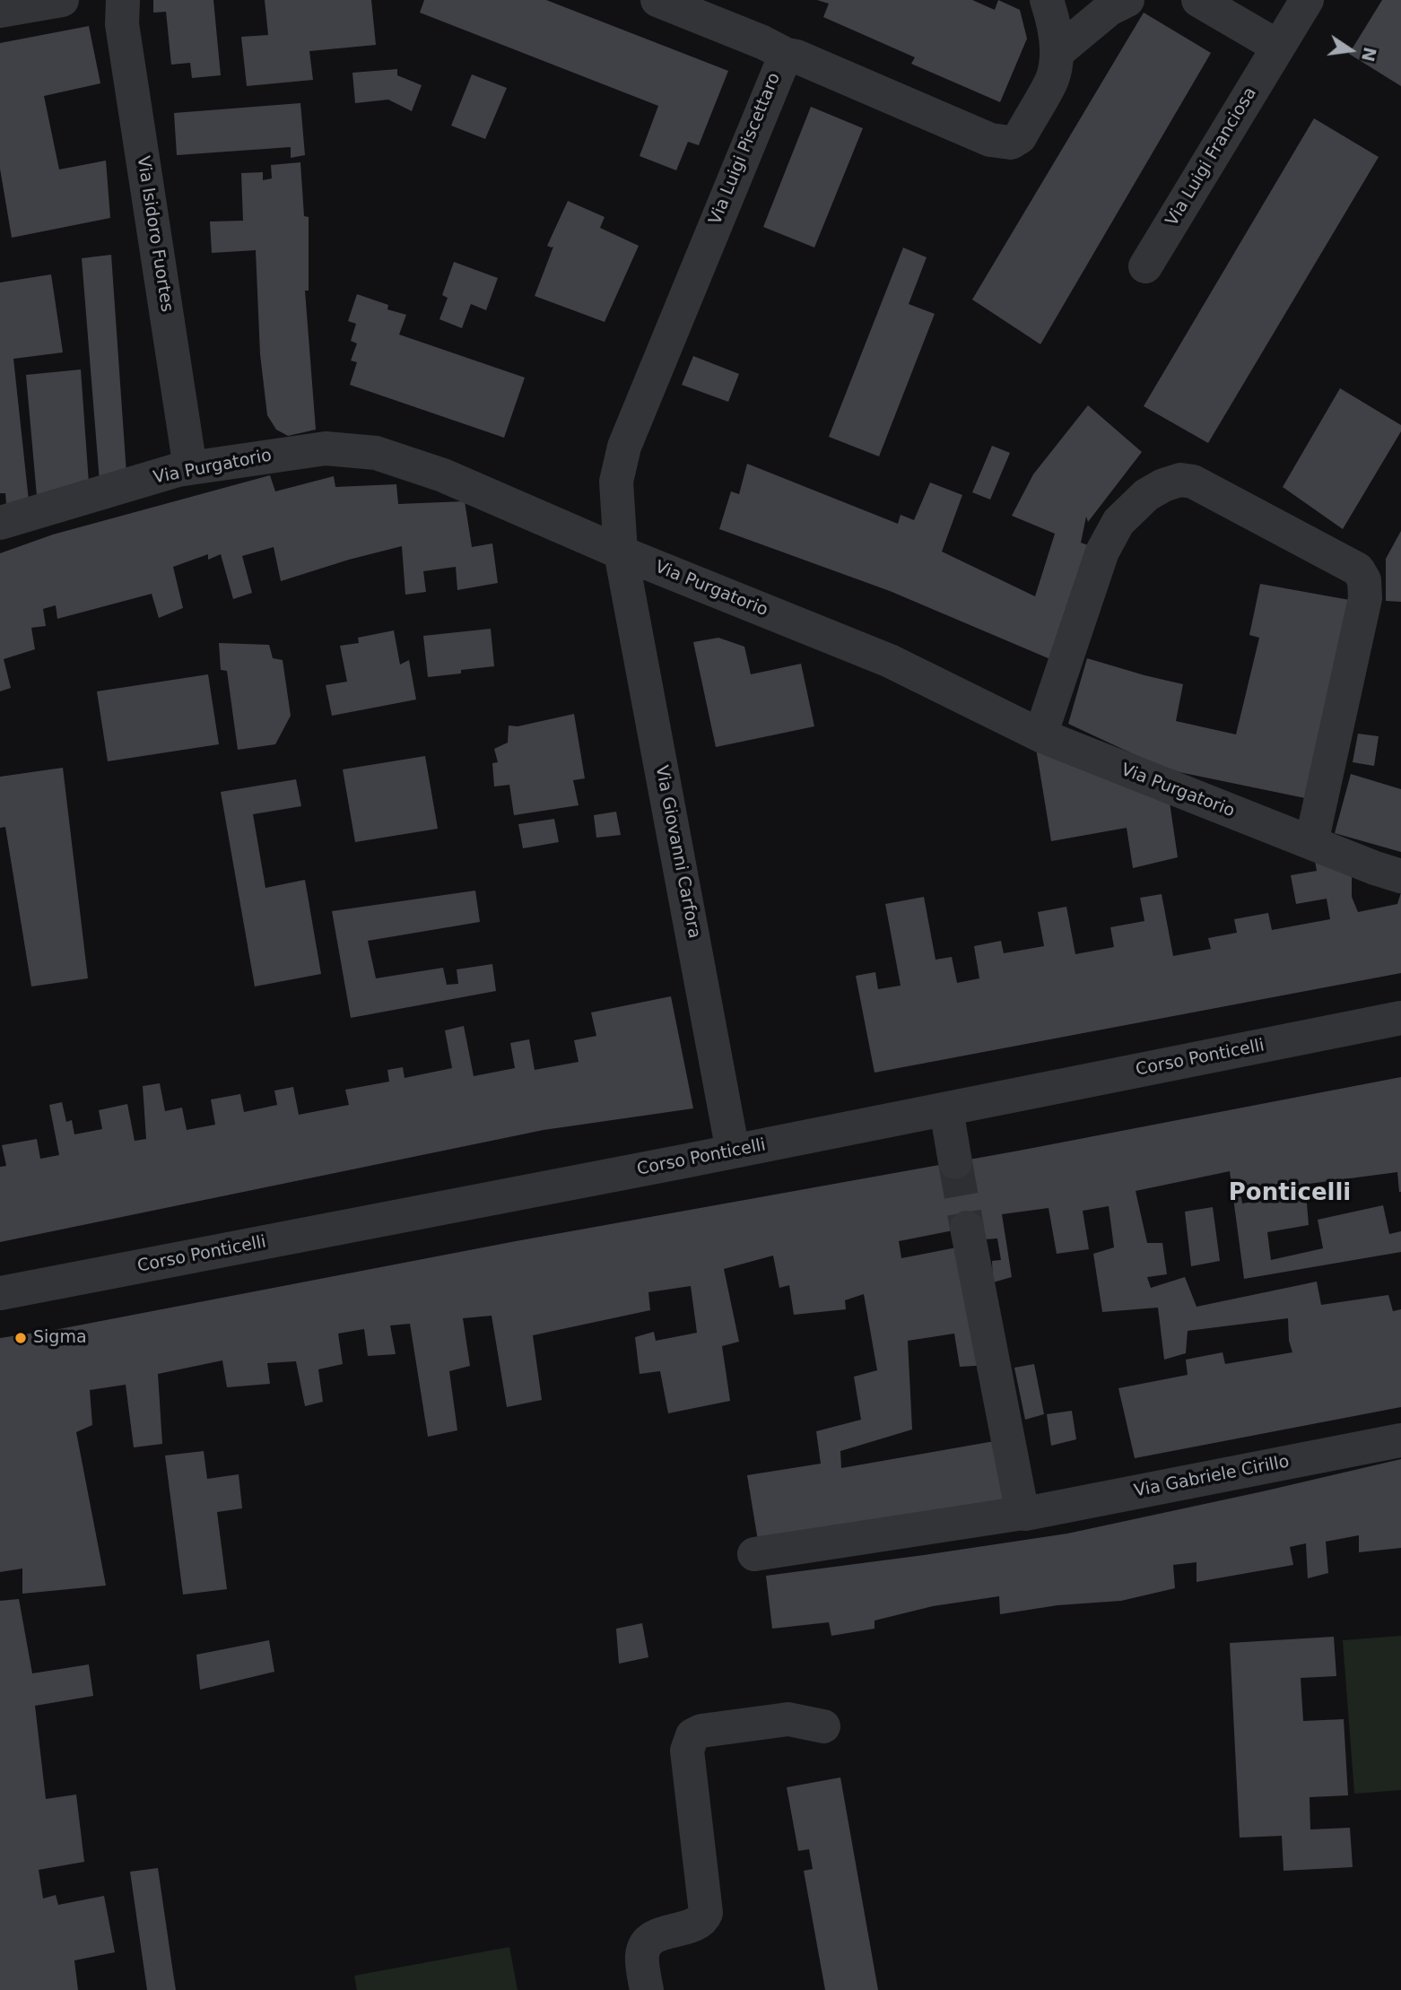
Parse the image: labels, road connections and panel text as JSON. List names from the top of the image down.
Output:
{
  "streets": {
    "street": [
      "Via Luigi Piscettaro",
      "Via Luigi Franciosa",
      "Via Isidoro Fuortes",
      "Via Purgatorio",
      "Via Giovanni Carfora",
      "Corso Ponticelli",
      "Via Gabriele Cirillo"
    ]
  },
  "crossings": [
    ["Via Luigi Piscettaro", "Via Purgatorio"],
    ["Via Luigi Piscettaro", "Via Giovanni Carfora"],
    ["Via Isidoro Fuortes", "Via Purgatorio"],
    ["Via Purgatorio", "Via Giovanni Carfora"],
    ["Via Giovanni Carfora", "Corso Ponticelli"]
  ],
  "districts": ["Ponticelli"],
  "places": ["Sigma"],
  "north": "right"
}
